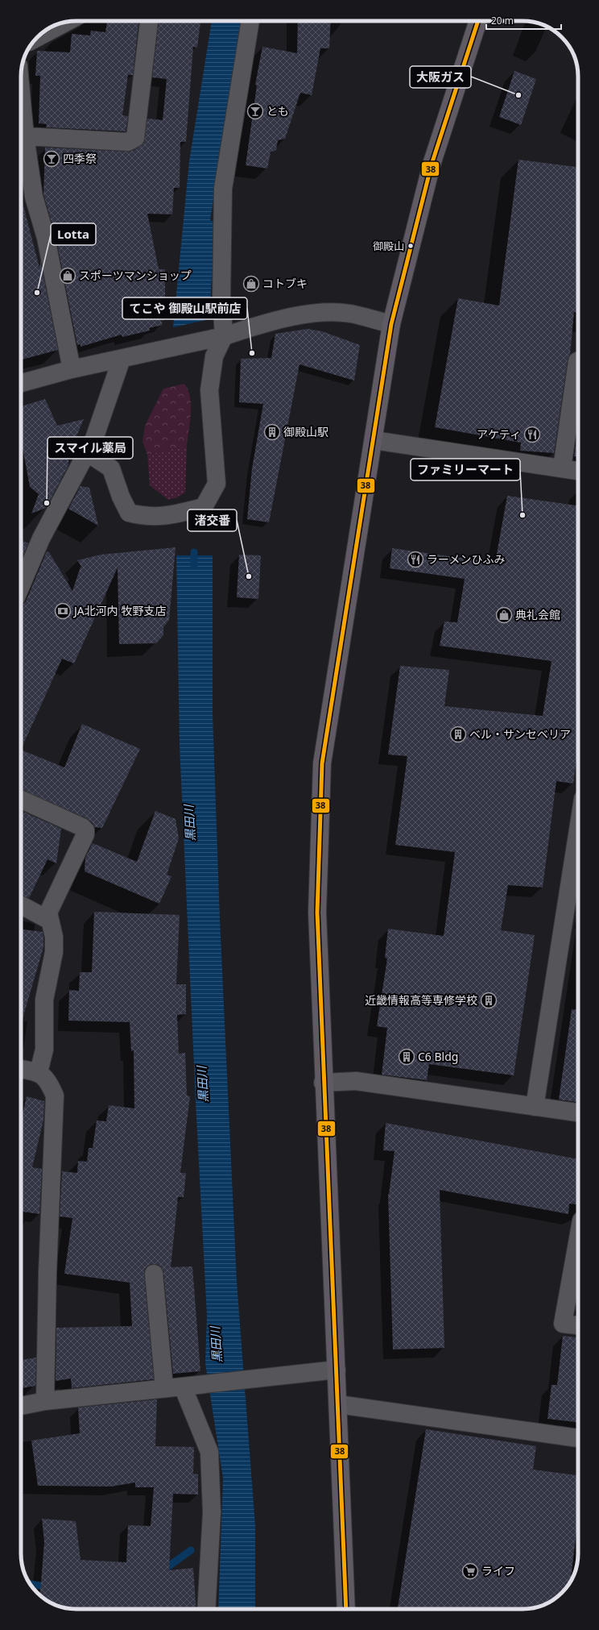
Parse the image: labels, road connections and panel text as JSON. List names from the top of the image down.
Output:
{
  "water": ["黒田川"],
  "places": {
    "other": [
      "大阪ガス",
      "御殿山",
      "Lotta",
      "てこや 御殿山駅前店",
      "スマイル薬局",
      "ファミリーマート",
      "渚交番"
    ],
    "bar": ["とも", "四季祭"],
    "shop": ["スポーツマンショップ", "コトブキ", "典礼会館"],
    "building": [
      "御殿山駅",
      "ベル・サンセベリア",
      "近畿情報高等専修学校",
      "C6 Bldg"
    ],
    "restaurant": ["アケティ", "ラーメンひふみ"],
    "bank": ["JA北河内 牧野支店"],
    "supermarket": ["ライフ"]
  },
  "lines": ["transit line 38"],
  "scale_bar": "20 m"
}
